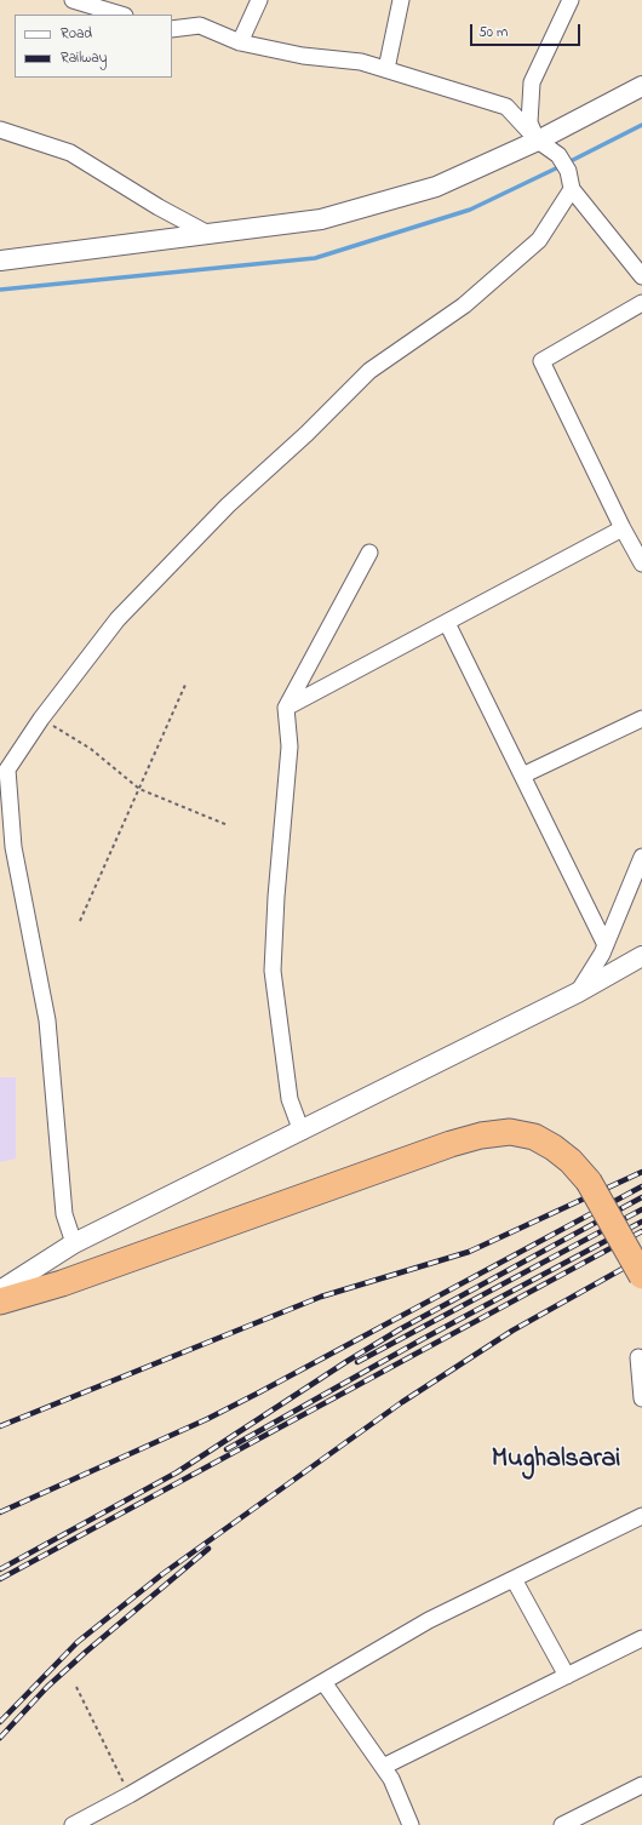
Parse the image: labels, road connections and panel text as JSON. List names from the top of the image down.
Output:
{
  "districts": ["Mughalsarai"],
  "legend": ["Road", "Railway"],
  "scale_bar": "50 m"
}
